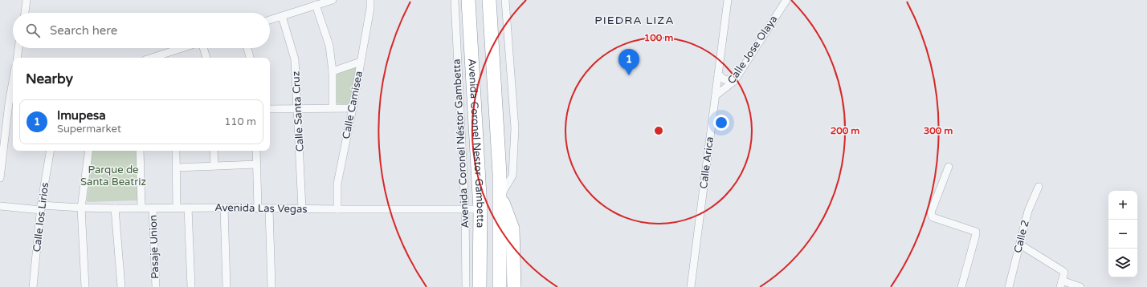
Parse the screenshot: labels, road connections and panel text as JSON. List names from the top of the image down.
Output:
{
  "streets": {
    "highway": ["Avenida Coronel Nestor Gambetta"],
    "street": [
      "Calle Jose Olaya",
      "Calle Camisea",
      "Calle Santa Cruz",
      "Avenida Coronel Néstor Gambetta",
      "Calle Arica",
      "Avenida Las Vegas",
      "Calle los Lirios",
      "Calle 2",
      "Pasaje Union"
    ]
  },
  "crossings": [
    ["Calle Jose Olaya", "Calle Arica"],
    ["Calle Camisea", "Avenida Las Vegas"],
    ["Calle Santa Cruz", "Avenida Las Vegas"],
    ["Avenida Coronel Néstor Gambetta", "Avenida Las Vegas"],
    ["Avenida Coronel Nestor Gambetta", "Avenida Las Vegas"],
    ["Avenida Las Vegas", "Calle los Lirios"],
    ["Avenida Las Vegas", "Pasaje Union"]
  ],
  "districts": ["PIEDRA LIZA"],
  "parks": ["Parque de Santa Beatriz"],
  "page": {
    "search": "Search here",
    "pins": "1",
    "heading": "Nearby",
    "list": [
      {
        "mark": "1",
        "name": "Imupesa",
        "note": "Supermarket",
        "value": "110 m"
      }
    ],
    "map_buttons": ["+", "−"]
  },
  "rings": ["100 m", "200 m", "300 m"]
}
